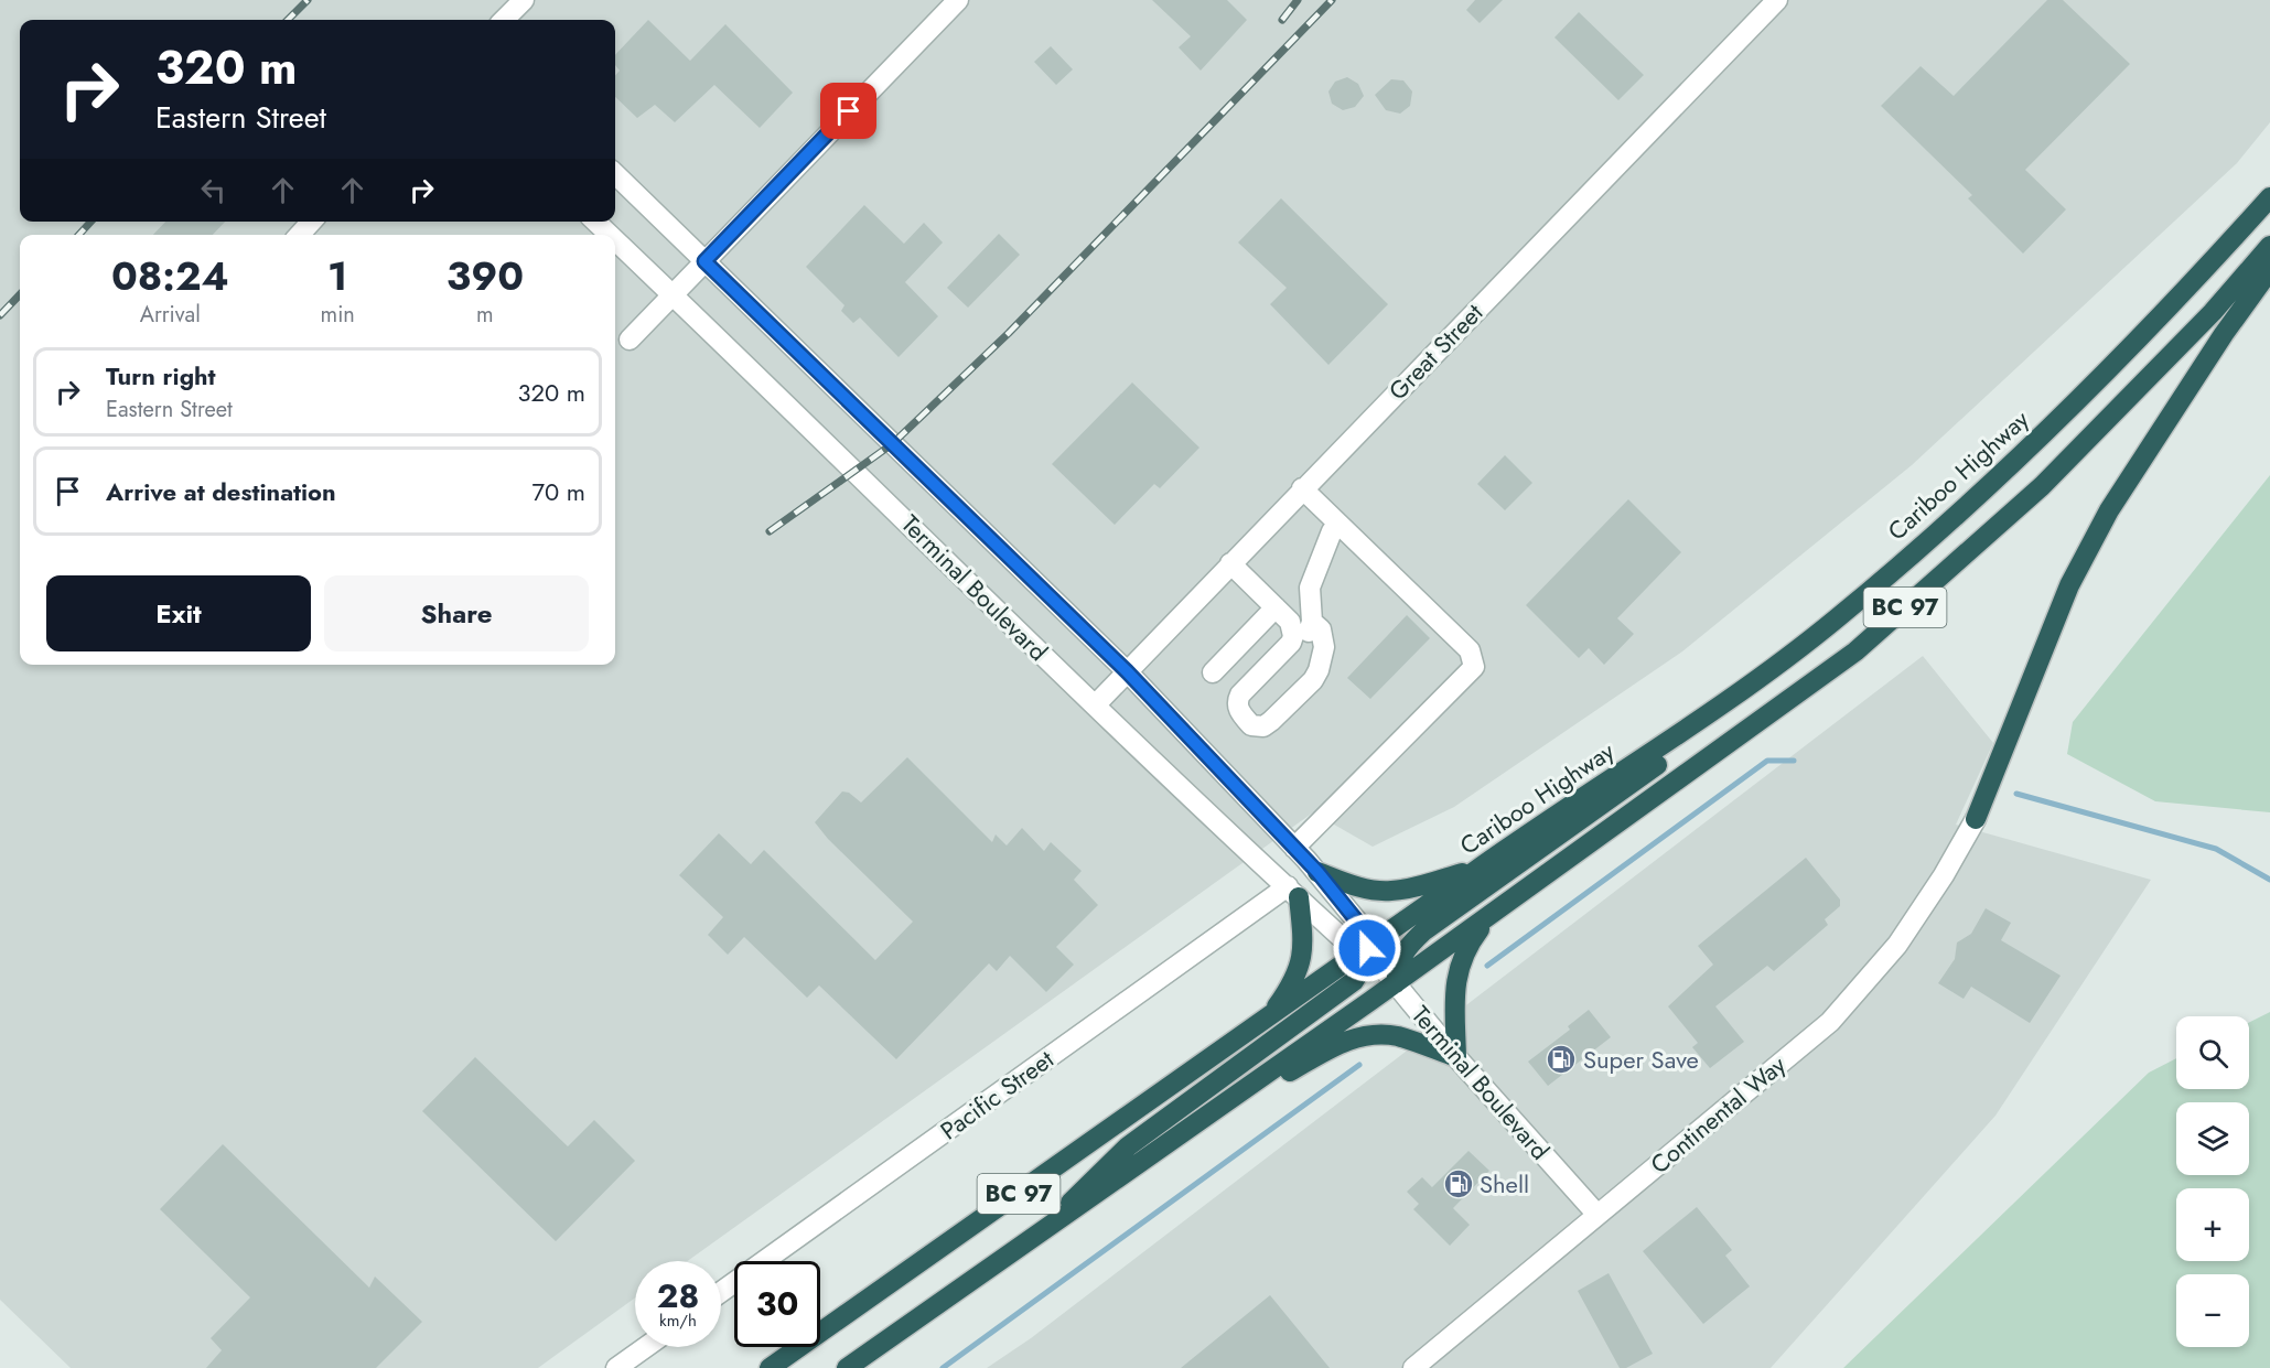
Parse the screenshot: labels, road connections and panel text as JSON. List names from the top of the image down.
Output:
{
  "streets": {
    "highway": ["Cariboo Highway", "BC 97"],
    "street": [
      "Great Street",
      "Terminal Boulevard",
      "Pacific Street",
      "Continental Way"
    ]
  },
  "crossings": [
    ["Great Street", "Terminal Boulevard"],
    ["Cariboo Highway", "Terminal Boulevard"],
    ["Terminal Boulevard", "BC 97"],
    ["Terminal Boulevard", "Pacific Street"],
    ["Terminal Boulevard", "Continental Way"]
  ],
  "places": {
    "fuel station": ["Super Save", "Shell"]
  },
  "page": {
    "turn": ["320 m", "Eastern Street"],
    "eta": [
      "08:24",
      "Arrival",
      "1",
      "min",
      "390",
      "m"
    ],
    "list": [
      {
        "name": "Turn right",
        "note": "Eastern Street",
        "value": "320 m"
      },
      {
        "name": "Arrive at destination",
        "value": "70 m"
      }
    ],
    "buttons": ["Exit", "Share"],
    "map_buttons": ["+", "−"],
    "speed": "28 km/h",
    "limit": "30"
  }
}
